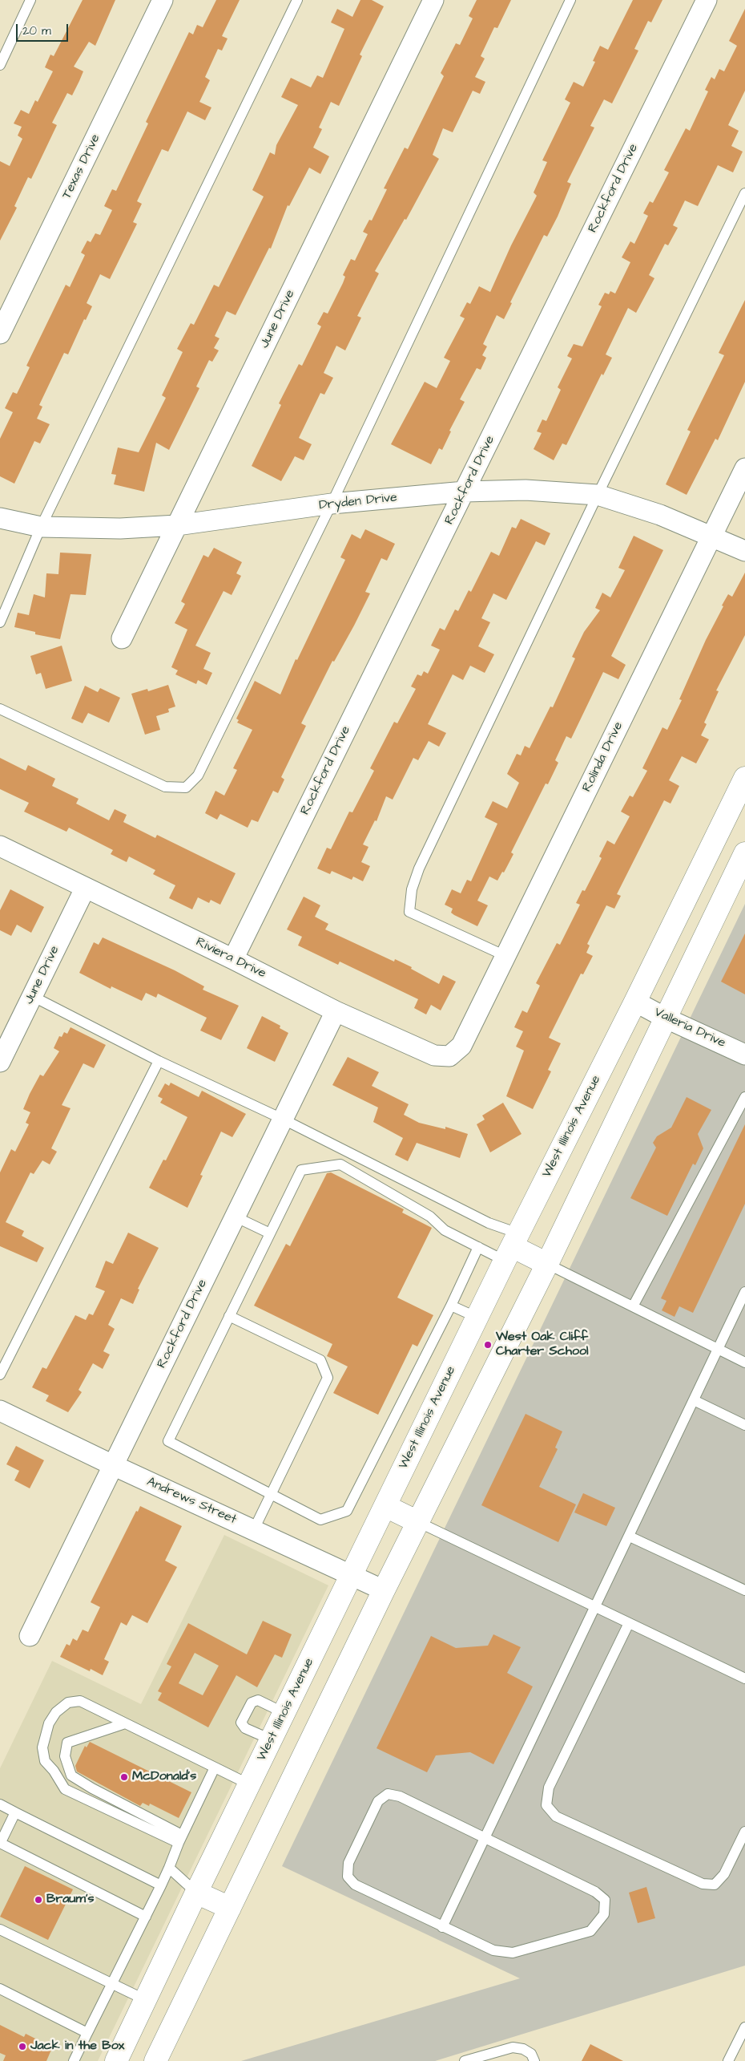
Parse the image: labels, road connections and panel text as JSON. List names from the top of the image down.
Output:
{
  "streets": {
    "main road": ["West Illinois Avenue"],
    "street": [
      "Texas Drive",
      "Rockford Drive",
      "June Drive",
      "Dryden Drive",
      "Rolinda Drive",
      "Riviera Drive",
      "Valleria Drive",
      "Andrews Street"
    ]
  },
  "crossings": [
    ["Rockford Drive", "Dryden Drive"],
    ["Rockford Drive", "Riviera Drive"],
    ["Rockford Drive", "Andrews Street"],
    ["June Drive", "Dryden Drive"],
    ["June Drive", "Riviera Drive"],
    ["Dryden Drive", "Rolinda Drive"],
    ["Rolinda Drive", "Riviera Drive"],
    ["Valleria Drive", "West Illinois Avenue"],
    ["West Illinois Avenue", "Andrews Street"]
  ],
  "places": [
    "West Oak Cliff Charter School",
    "McDonald's",
    "Braum's",
    "Jack in the Box"
  ],
  "scale_bar": "20 m"
}
